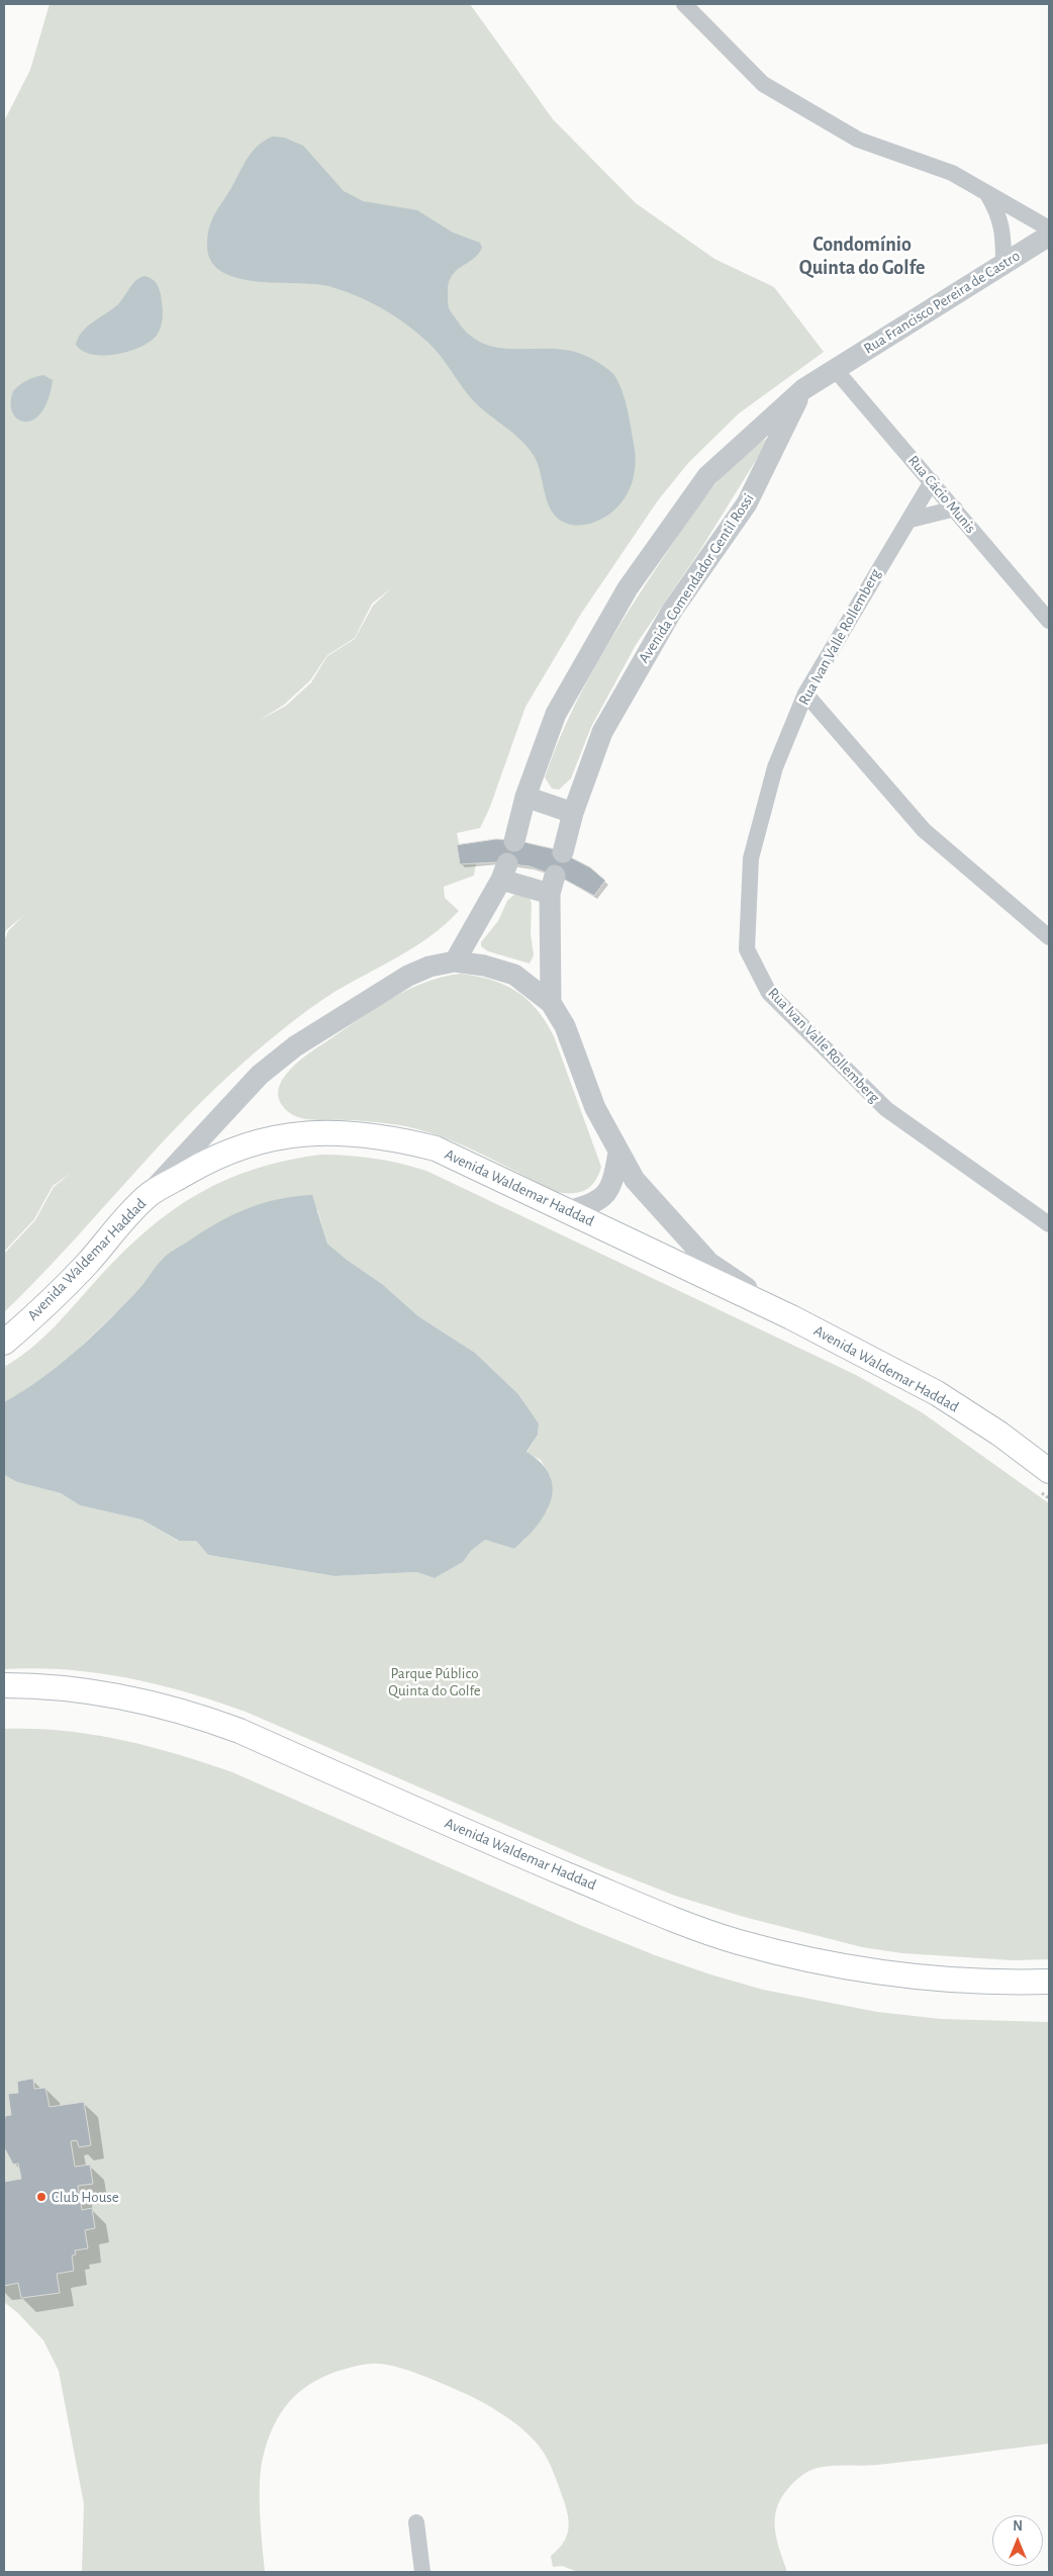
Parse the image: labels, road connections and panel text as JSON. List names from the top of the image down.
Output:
{
  "streets": {
    "main road": ["Avenida Waldemar Haddad"],
    "street": [
      "Rua Francisco Pereira de Castro",
      "Rua Cácio Munis",
      "Avenida Comendador Gentil Rossi",
      "Rua Ivan Valle Rollemberg"
    ]
  },
  "crossings": [
    ["Rua Francisco Pereira de Castro", "Rua Cácio Munis"],
    ["Rua Cácio Munis", "Rua Ivan Valle Rollemberg"]
  ],
  "districts": ["Condomínio Quinta do Golfe"],
  "parks": ["Parque Público Quinta do Golfe"],
  "places": ["Club House"],
  "north": "top"
}
